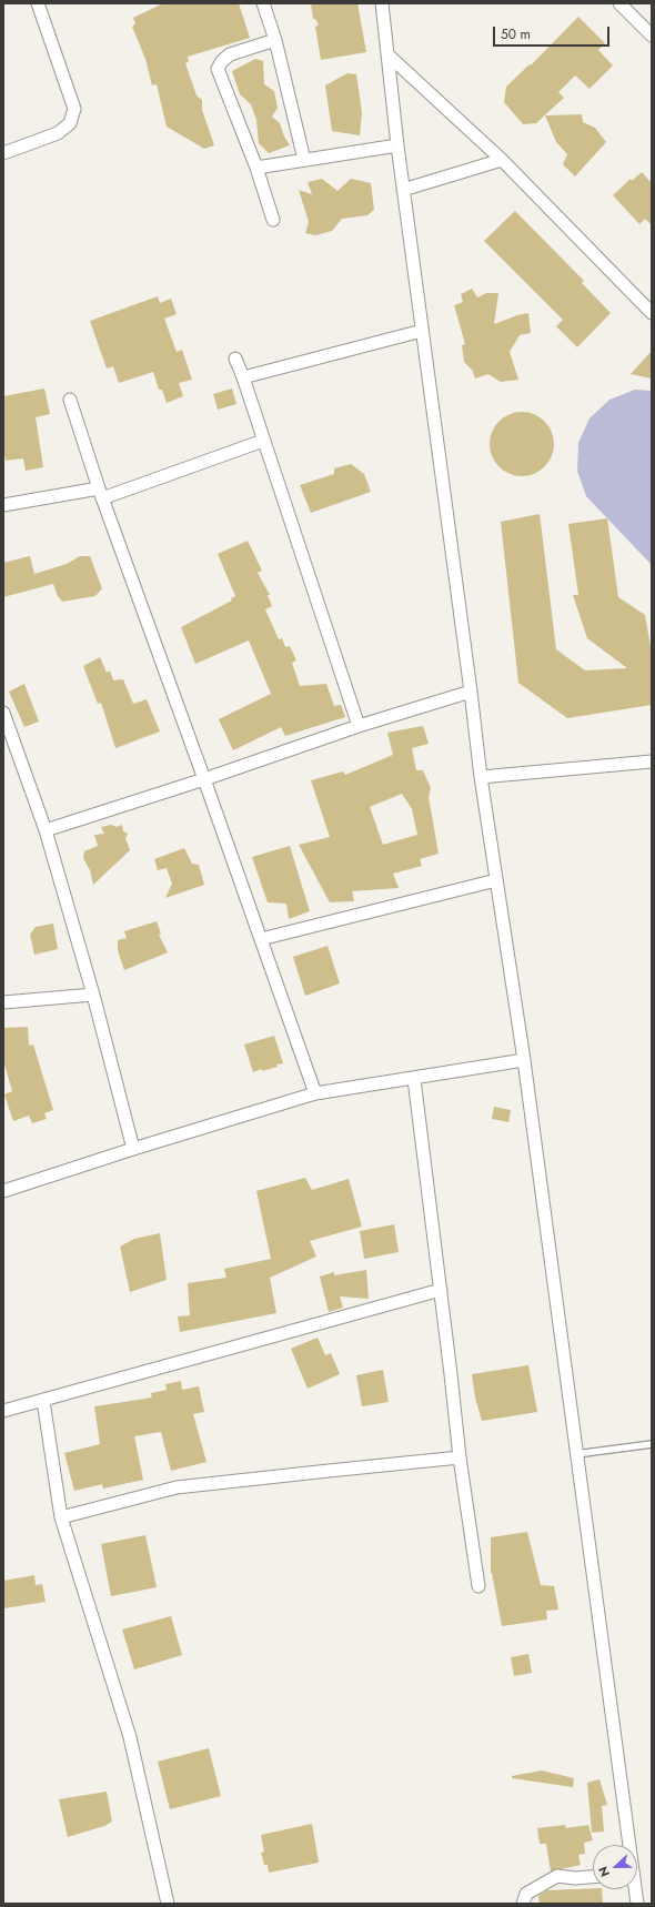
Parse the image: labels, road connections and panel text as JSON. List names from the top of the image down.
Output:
{
  "scale_bar": "50 m",
  "north": "left"
}
